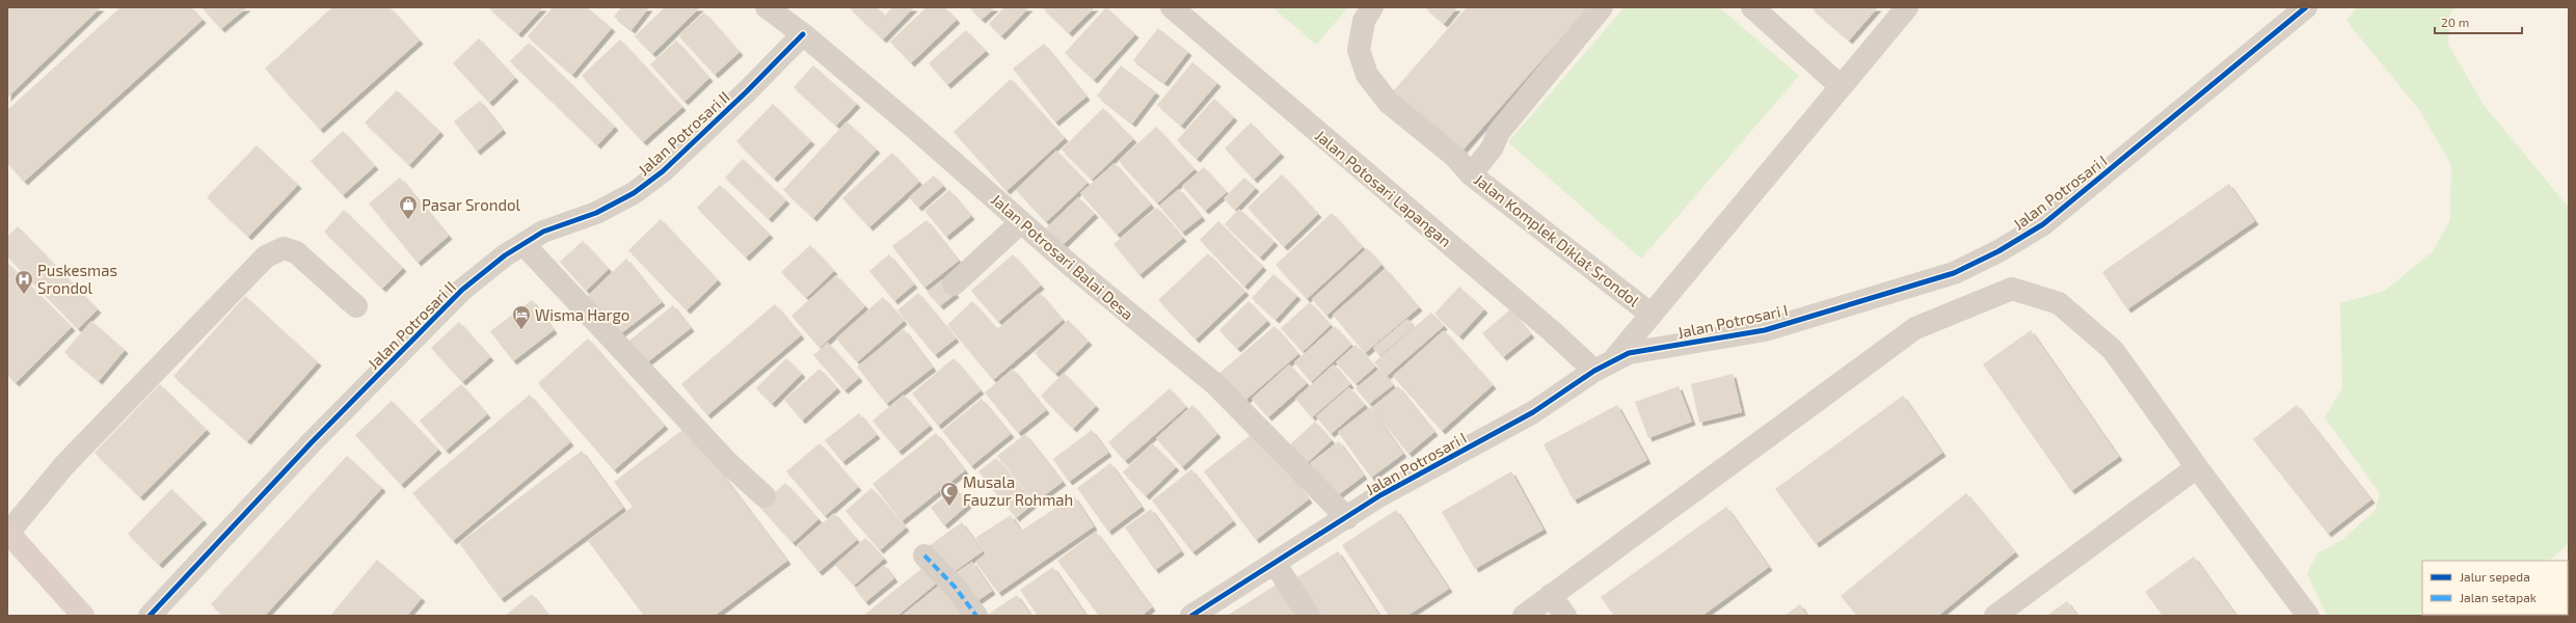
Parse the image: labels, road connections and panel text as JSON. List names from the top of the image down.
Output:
{
  "streets": {
    "street": [
      "Jalan Potrosari II",
      "Jalan Potosari Lapangan",
      "Jalan Potrosari I",
      "Jalan Komplek Diklat Srondol",
      "Jalan Potrosari Balai Desa"
    ]
  },
  "crossings": [
    ["Jalan Potrosari II", "Jalan Potrosari Balai Desa"],
    ["Jalan Potosari Lapangan", "Jalan Potrosari I"],
    ["Jalan Potosari Lapangan", "Jalan Komplek Diklat Srondol"],
    ["Jalan Potrosari I", "Jalan Komplek Diklat Srondol"],
    ["Jalan Potrosari I", "Jalan Potrosari Balai Desa"]
  ],
  "places": {
    "shop": ["Pasar Srondol"],
    "hospital": ["Puskesmas Srondol"],
    "hotel": ["Wisma Hargo"],
    "mosque": ["Musala Fauzur Rohmah"]
  },
  "legend": ["Jalur sepeda", "Jalan setapak"],
  "scale_bar": "20 m"
}
